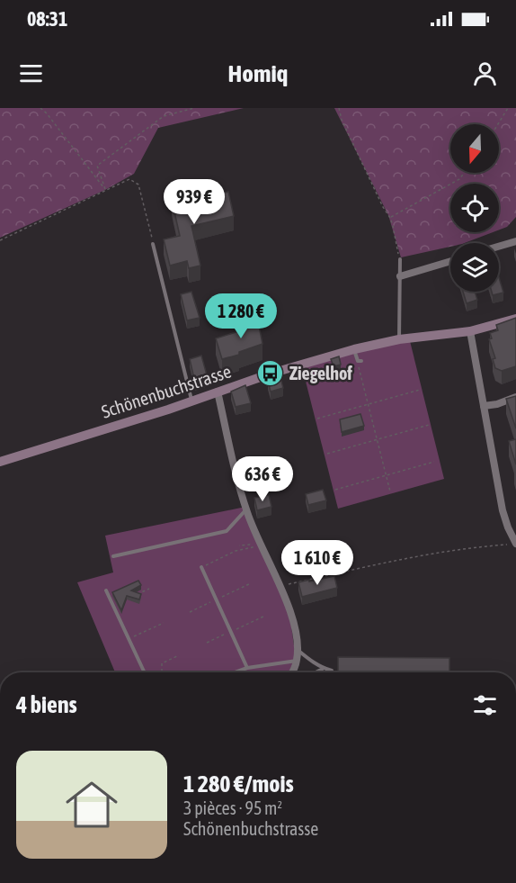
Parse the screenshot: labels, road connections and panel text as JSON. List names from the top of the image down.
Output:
{
  "streets": {
    "street": ["Schönenbuchstrasse"]
  },
  "places": {
    "bus stop": ["Ziegelhof"]
  },
  "north": "bottom",
  "page": {
    "status": "08:31",
    "header": "Homiq",
    "price": [
      "939 €",
      "1 280 €",
      "636 €",
      "1 610 €"
    ],
    "heading": "4 biens",
    "list": [
      {
        "name": "1 280 €/mois",
        "note": "3 pièces · 95 m² · Schönenbuchstrasse"
      }
    ]
  }
}
